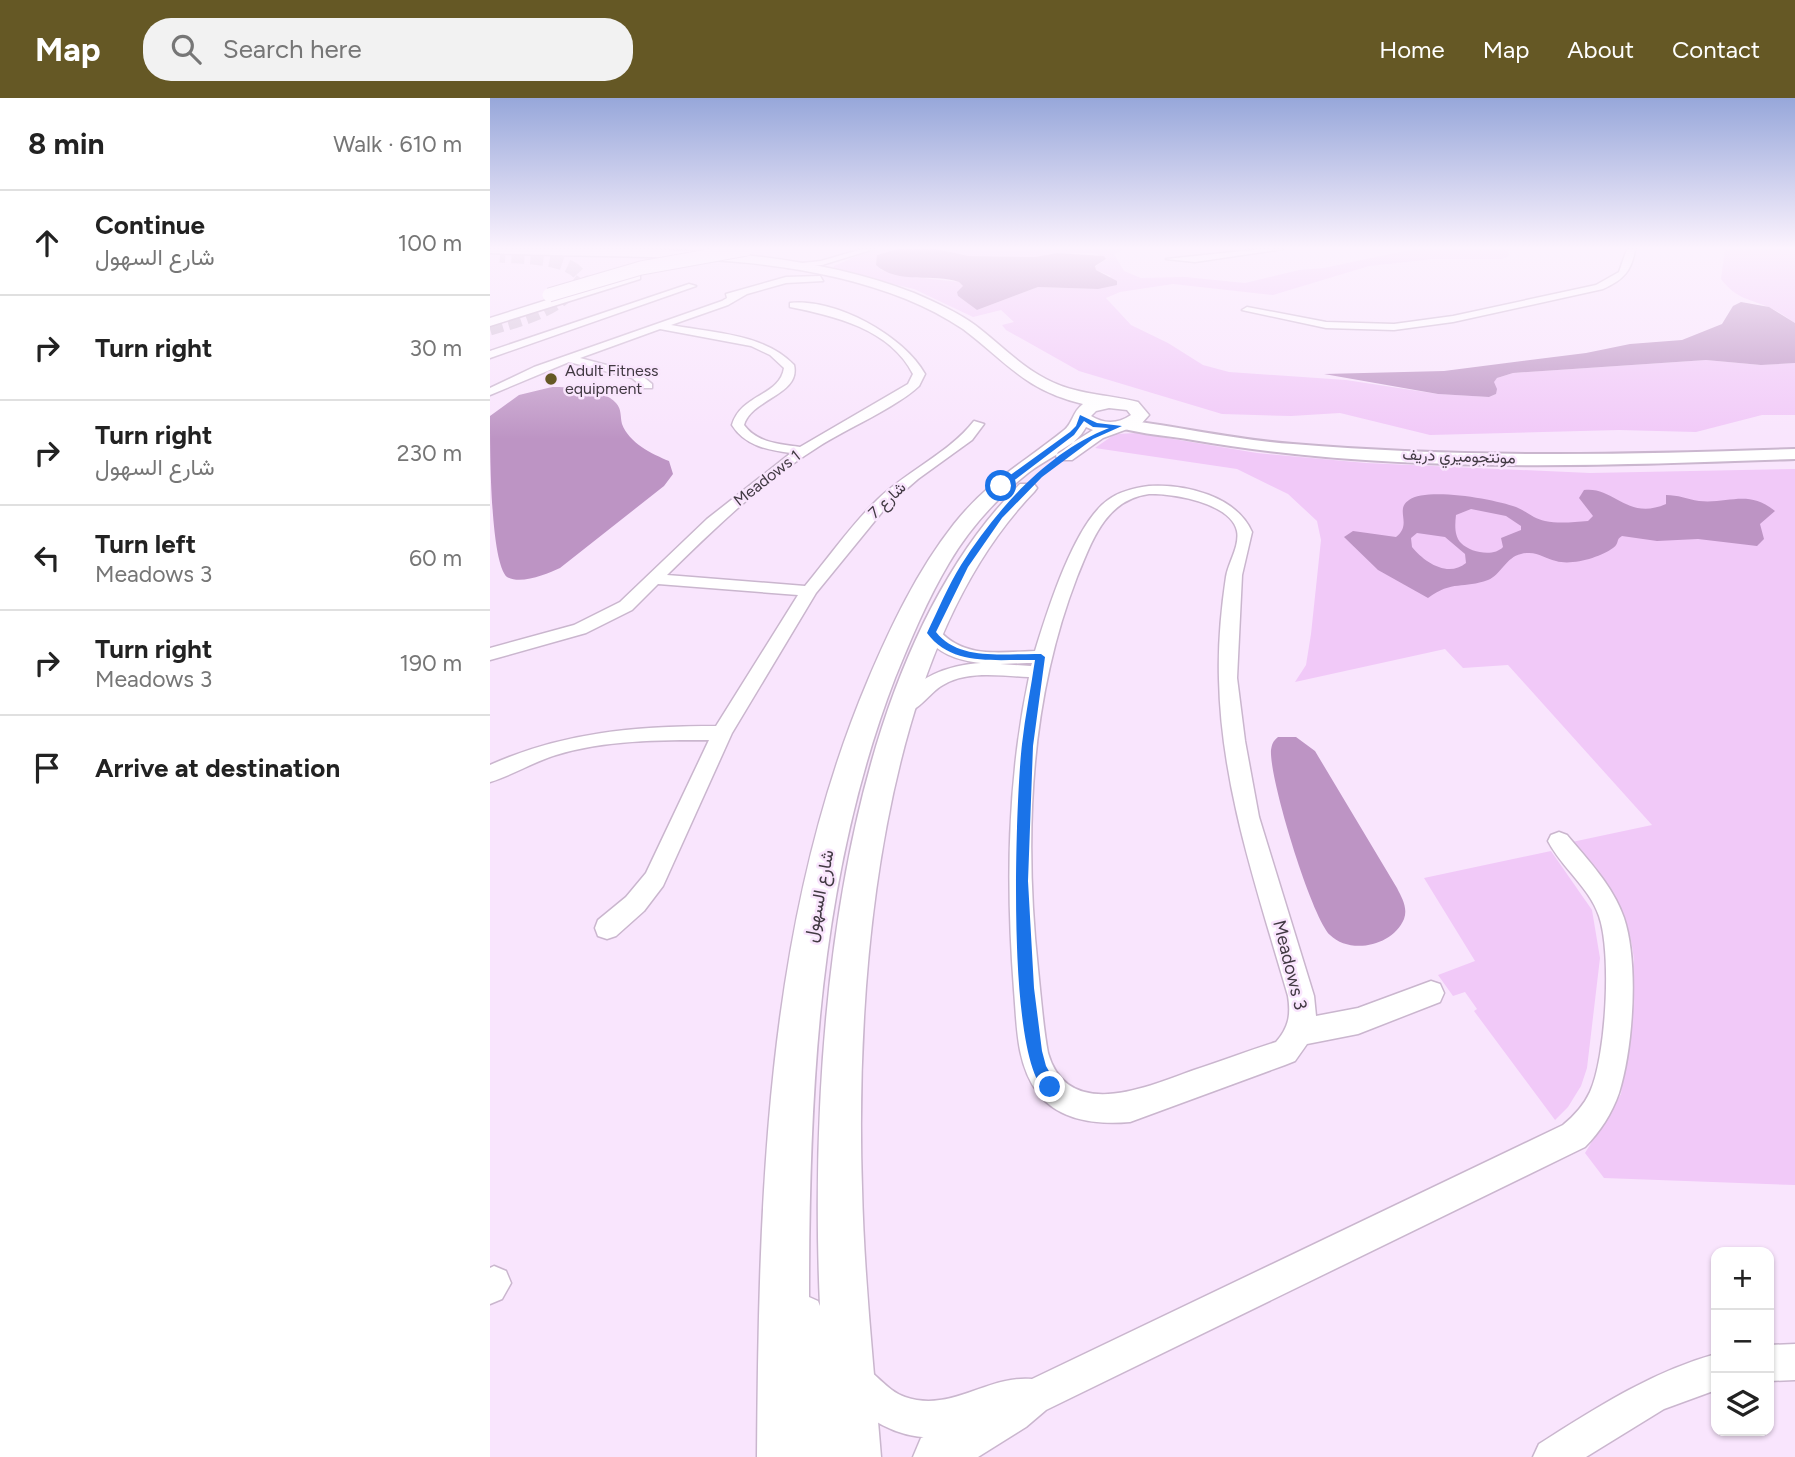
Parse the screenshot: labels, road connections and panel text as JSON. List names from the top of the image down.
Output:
{
  "streets": {
    "main road": ["شارع السهول"],
    "street": [
      "مونتجوميري دريف",
      "Meadows 1",
      "شارع 7",
      "Meadows 3"
    ]
  },
  "crossings": [
    ["مونتجوميري دريف", "شارع السهول"]
  ],
  "places": ["Adult Fitness equipment"],
  "page": {
    "header": "Map",
    "search": "Search here",
    "nav": [
      "Home",
      "Map",
      "About",
      "Contact"
    ],
    "heading": ["8 min", "Walk · 610 m"],
    "list": [
      ["Continue", "شارع السهول", "100 m"],
      ["Turn right", "30 m"],
      ["Turn right", "شارع السهول", "230 m"],
      ["Turn left", "Meadows 3", "60 m"],
      ["Turn right", "Meadows 3", "190 m"],
      "Arrive at destination"
    ],
    "map_buttons": ["+", "−"]
  }
}
